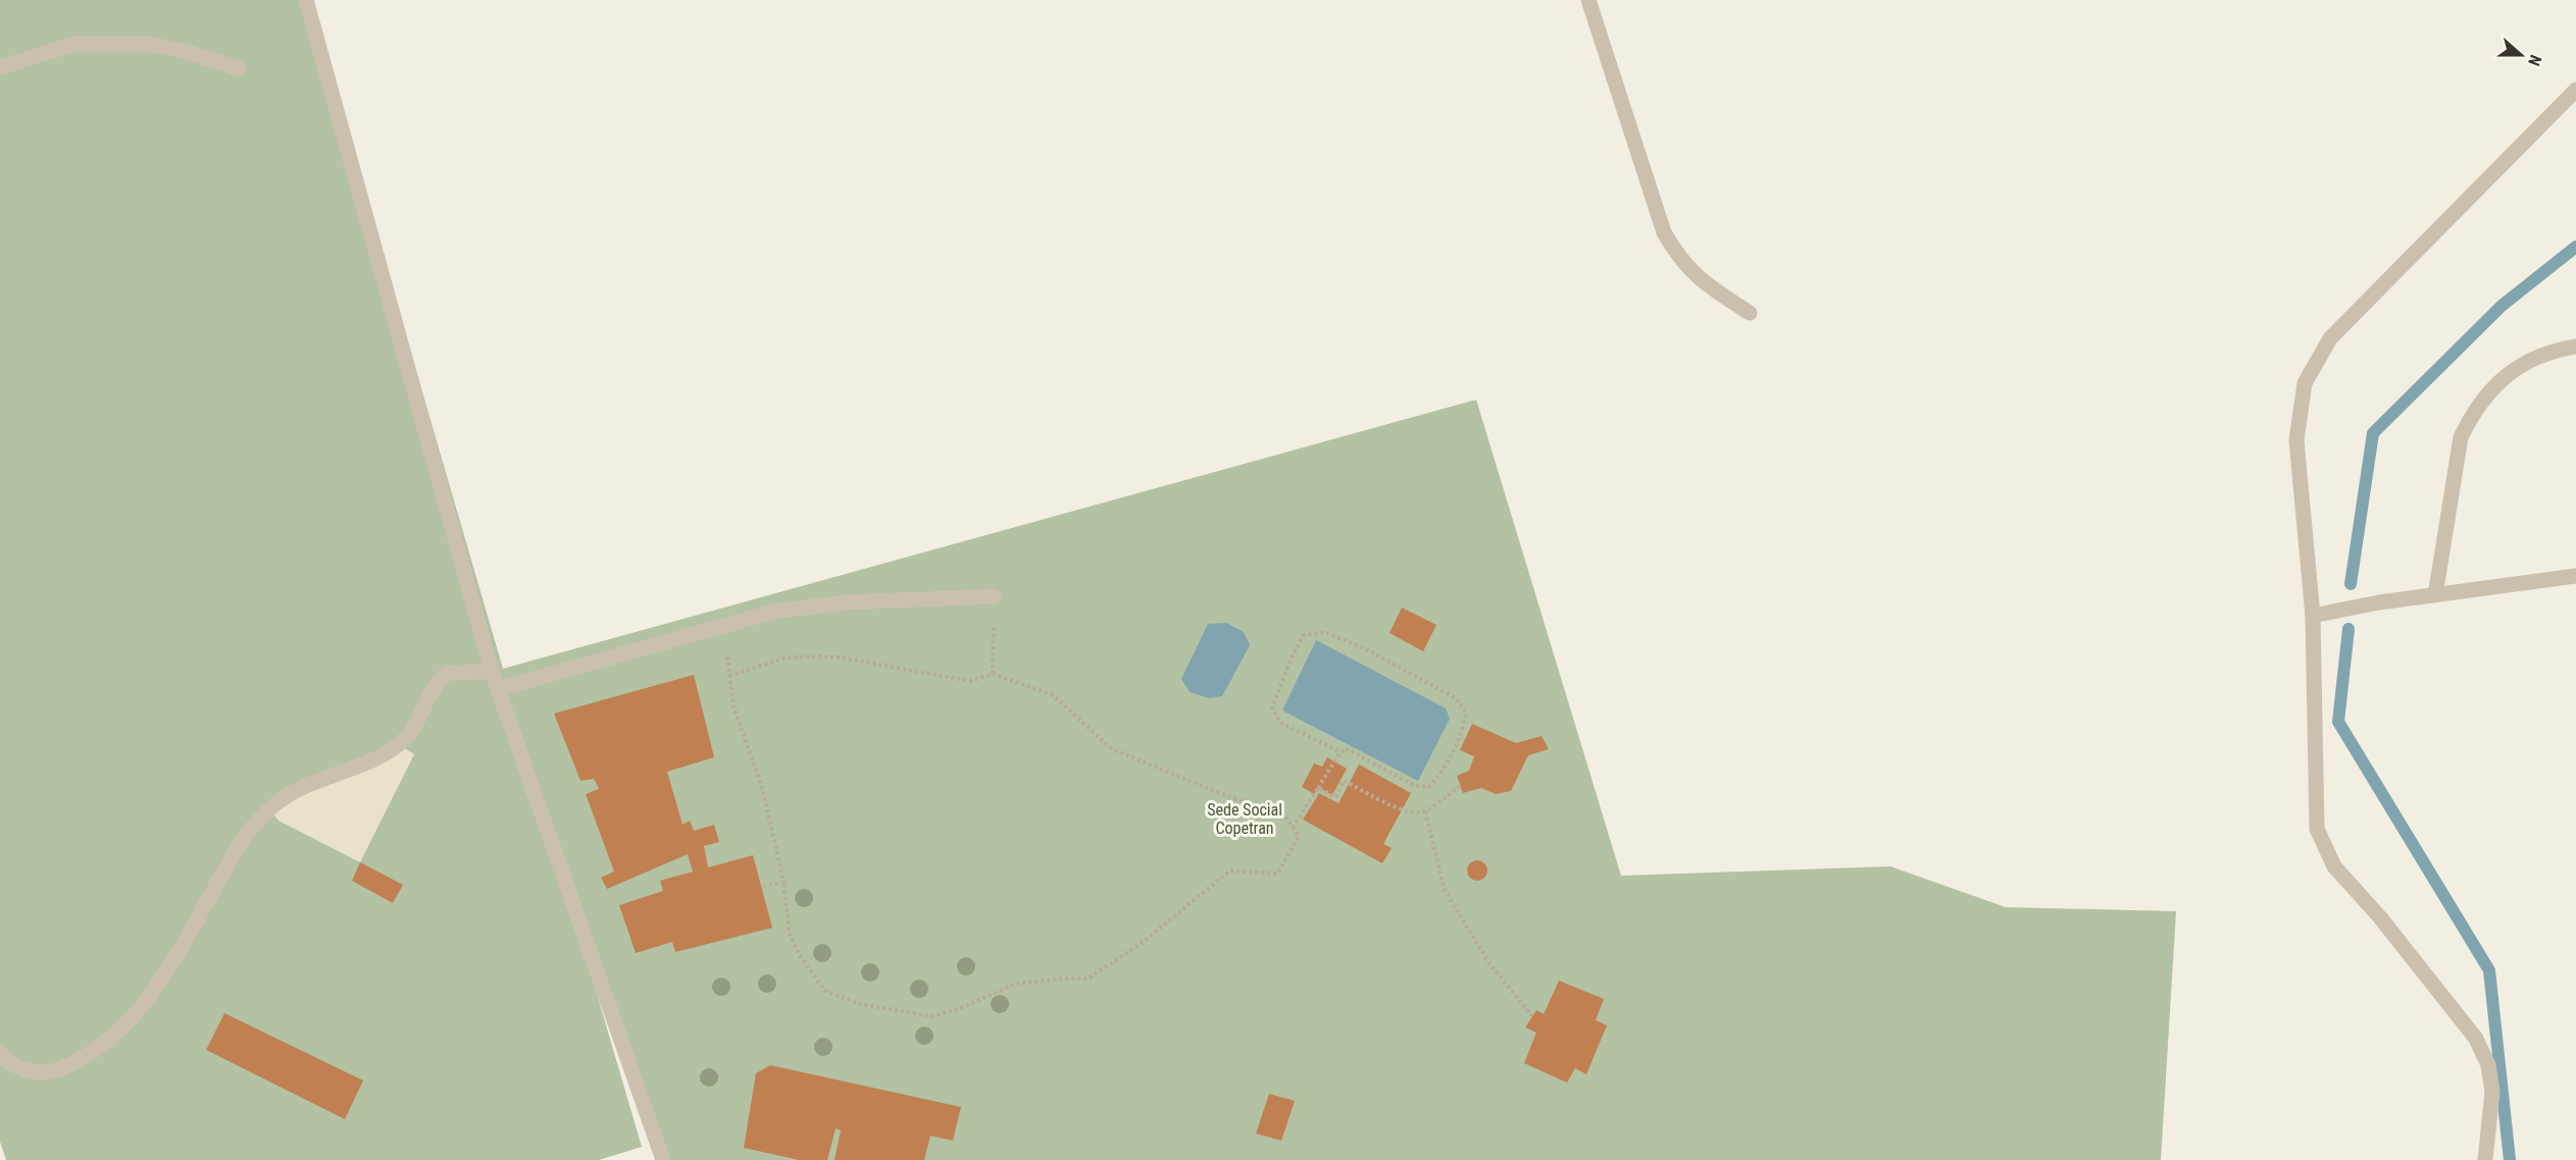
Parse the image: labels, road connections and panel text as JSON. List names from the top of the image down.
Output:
{
  "parks": ["Sede Social Copetran"],
  "north": "right"
}
